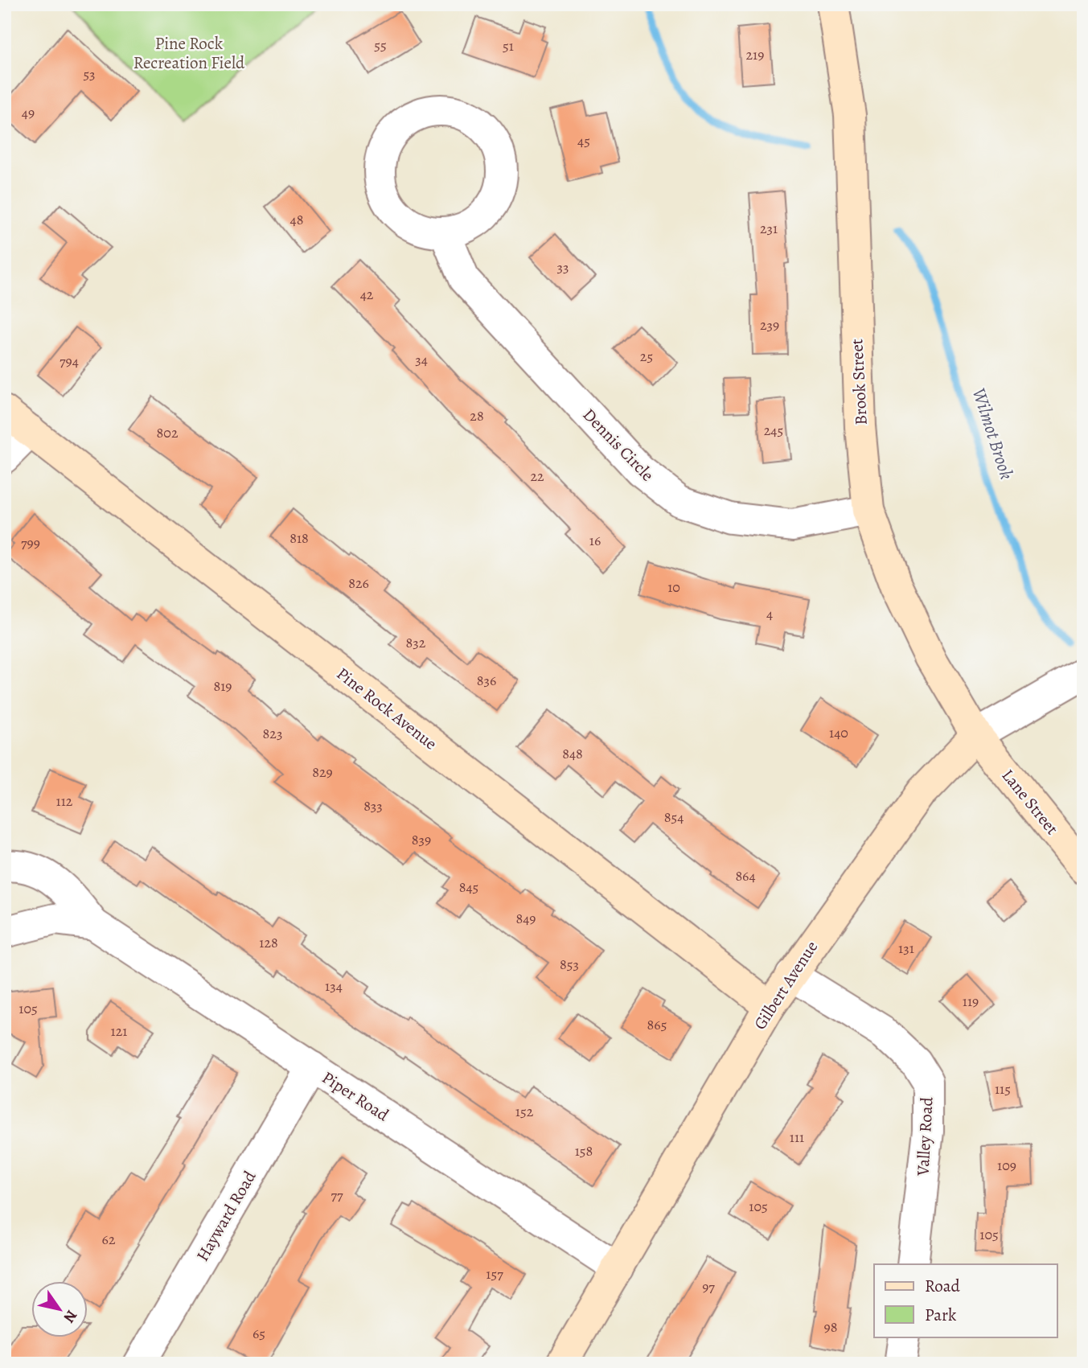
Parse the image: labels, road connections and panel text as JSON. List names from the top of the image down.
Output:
{
  "streets": {
    "street": [
      "Brook Street",
      "Dennis Circle",
      "Pine Rock Avenue",
      "Lane Street",
      "Gilbert Avenue",
      "Piper Road",
      "Valley Road",
      "Hayward Road"
    ]
  },
  "crossings": [
    ["Brook Street", "Dennis Circle"],
    ["Brook Street", "Lane Street"],
    ["Brook Street", "Gilbert Avenue"],
    ["Pine Rock Avenue", "Gilbert Avenue"],
    ["Lane Street", "Gilbert Avenue"],
    ["Gilbert Avenue", "Piper Road"],
    ["Gilbert Avenue", "Valley Road"],
    ["Piper Road", "Hayward Road"]
  ],
  "water": ["Wilmot Brook"],
  "parks": ["Pine Rock Recreation Field"],
  "house_numbers": [
    "55",
    "51",
    "219",
    "53",
    "49",
    "45",
    "48",
    "231",
    "33",
    "42",
    "239",
    "25",
    "34",
    "794",
    "28",
    "245",
    "802",
    "22",
    "818",
    "16",
    "799",
    "826",
    "10",
    "4",
    "832",
    "836",
    "819",
    "140",
    "823",
    "848",
    "829",
    "112",
    "833",
    "854",
    "839",
    "864",
    "845",
    "849",
    "128",
    "131",
    "853",
    "134",
    "119",
    "105",
    "865",
    "121",
    "115",
    "152",
    "111",
    "158",
    "109",
    "77",
    "105",
    "105",
    "62",
    "157",
    "97",
    "98",
    "65"
  ],
  "legend": ["Road", "Park"],
  "north": "bottom right"
}
